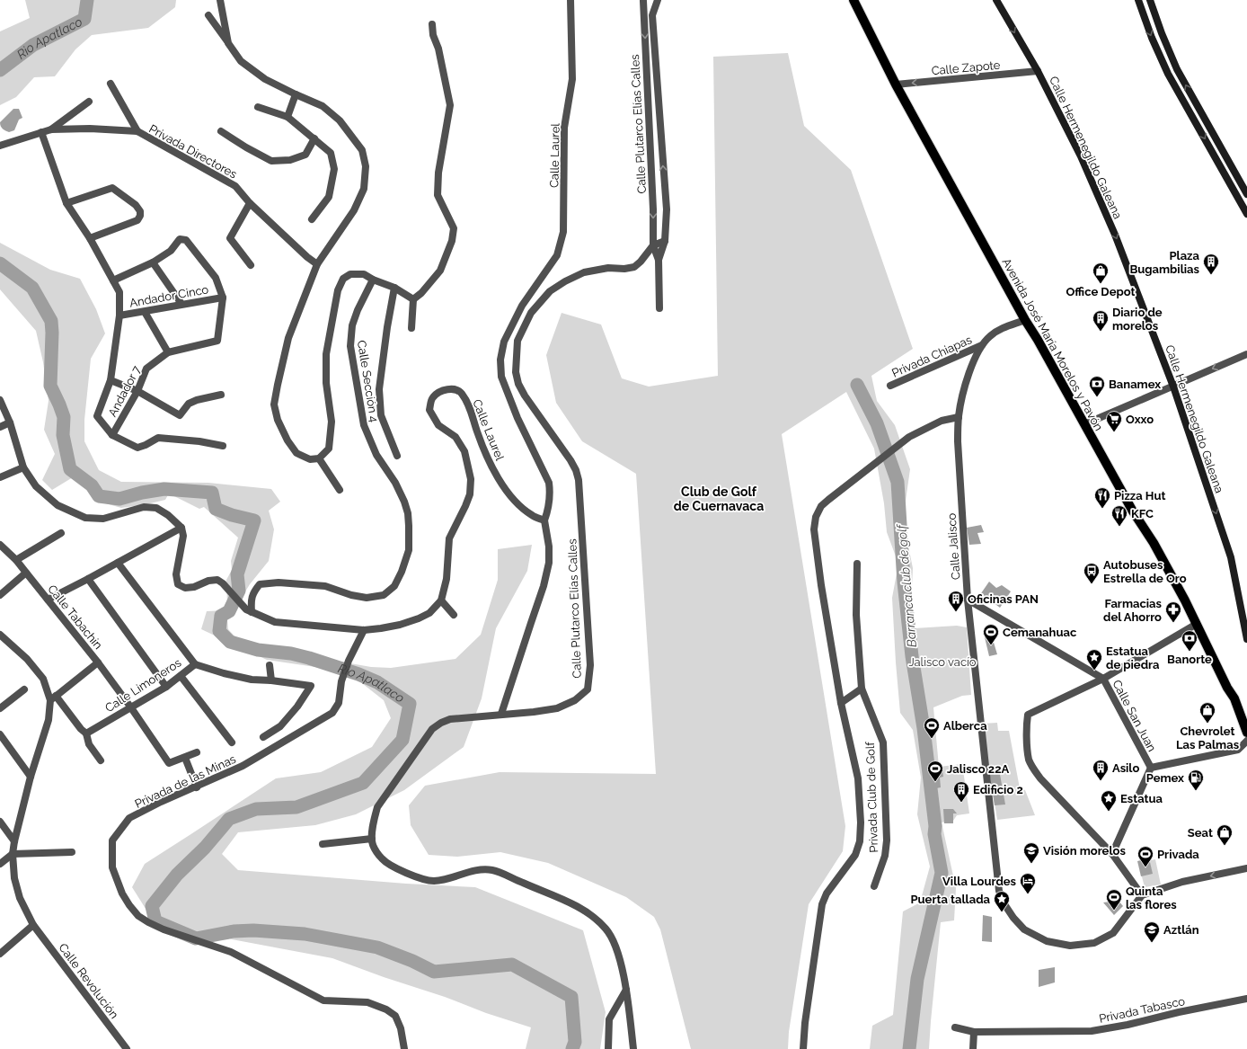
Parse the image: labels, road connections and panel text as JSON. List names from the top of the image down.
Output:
{
  "streets": {
    "main road": ["Avenida José María Morelos y Pavón"],
    "street": [
      "Calle Zapote",
      "Calle Plutarco Elías Calles",
      "Calle Hermenegildo Galeana",
      "Privada Directores",
      "Calle Laurel",
      "Andador Cinco",
      "Privada Chiapas",
      "Calle Sección 4",
      "Andador 7",
      "Calle Jalisco",
      "Calle Tabachín",
      "Calle Limoneros",
      "Calle San Juan",
      "Privada de las Minas",
      "Privada Club de Golf",
      "Calle Revolución",
      "Privada Tabasco"
    ]
  },
  "crossings": [
    ["Calle Zapote", "Calle Hermenegildo Galeana"],
    ["Calle Zapote", "Avenida José María Morelos y Pavón"],
    ["Calle Plutarco Elías Calles", "Calle Laurel"],
    ["Calle Laurel", "Calle Sección 4"],
    ["Calle Laurel", "Privada de las Minas"],
    ["Andador Cinco", "Andador 7"],
    ["Avenida José María Morelos y Pavón", "Calle Jalisco"],
    ["Privada Chiapas", "Calle Jalisco"],
    ["Calle Jalisco", "Calle San Juan"],
    ["Calle Tabachín", "Calle Limoneros"]
  ],
  "one_way": ["Calle Zapote", "Calle Hermenegildo Galeana"],
  "districts": ["Club de Golf de Cuernavaca"],
  "water": ["Rio Apatlaco", "Barranca club de golf"],
  "parks": ["Jalisco vacío"],
  "places": {
    "building": [
      "Plaza Bugambilias",
      "Diario de morelos",
      "Oficinas PAN",
      "Asilo",
      "Edificio 2"
    ],
    "shop": ["Office Depot", "Chevrolet Las Palmas", "Seat"],
    "bank": ["Banamex", "Banorte"],
    "supermarket": ["Oxxo"],
    "restaurant": ["Pizza Hut", "KFC"],
    "bus stop": ["Autobuses Estrella de Oro"],
    "pharmacy": ["Farmacias del Ahorro"],
    "sports": [
      "Cemanahuac",
      "Alberca",
      "Jalisco 22A",
      "Privada",
      "Quinta las flores"
    ],
    "place": ["Estatua de piedra", "Estatua", "Puerta tallada"],
    "fuel station": ["Pemex"],
    "school or university": ["Visión morelos", "Aztlán"],
    "hotel": ["Villa Lourdes"]
  }
}
